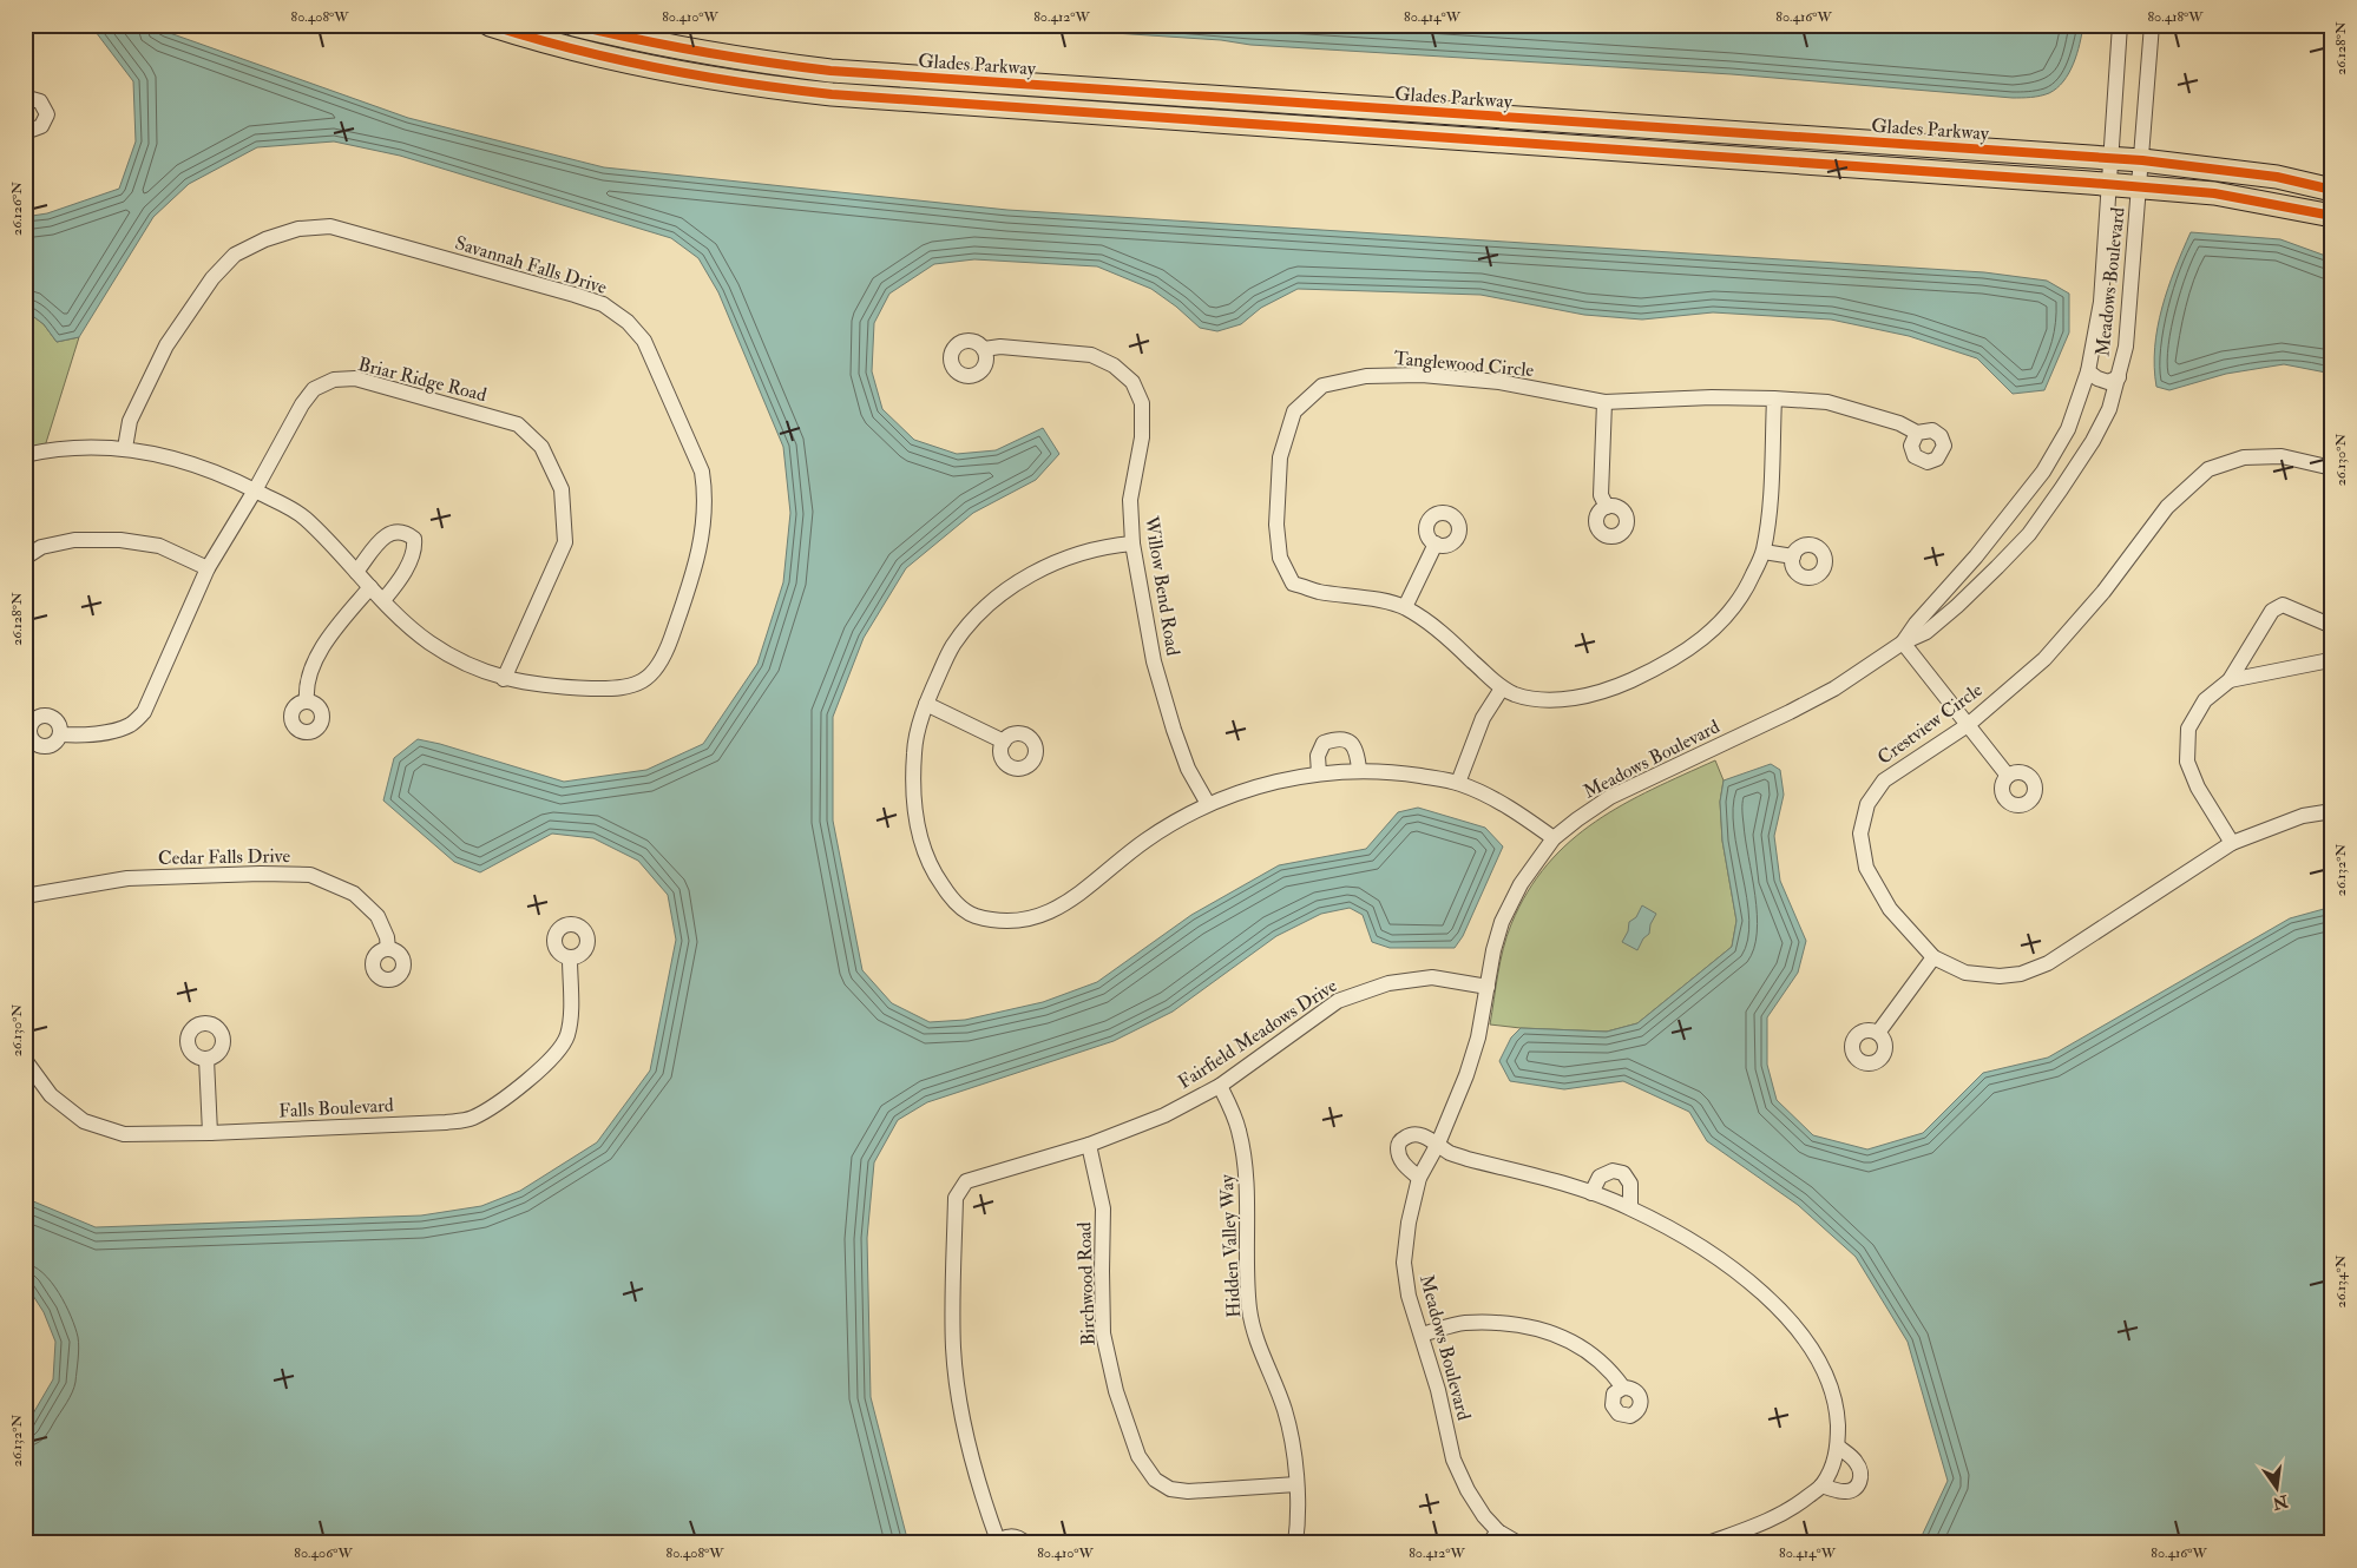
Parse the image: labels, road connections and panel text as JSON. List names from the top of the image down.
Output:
{
  "streets": {
    "main road": ["Glades Parkway"],
    "street": [
      "Savannah Falls Drive",
      "Meadows Boulevard",
      "Tanglewood Circle",
      "Briar Ridge Road",
      "Willow Bend Road",
      "Crestview Circle",
      "Cedar Falls Drive",
      "Fairfield Meadows Drive",
      "Falls Boulevard",
      "Hidden Valley Way",
      "Birchwood Road"
    ]
  },
  "crossings": [
    ["Glades Parkway", "Meadows Boulevard"],
    ["Savannah Falls Drive", "Briar Ridge Road"],
    ["Meadows Boulevard", "Fairfield Meadows Drive"],
    ["Fairfield Meadows Drive", "Hidden Valley Way"],
    ["Fairfield Meadows Drive", "Birchwood Road"],
    ["Hidden Valley Way", "Birchwood Road"]
  ],
  "north": "bottom",
  "coordinates": [
    "80.408°W",
    "80.410°W",
    "80.412°W",
    "80.414°W",
    "80.416°W",
    "80.418°W",
    "26.128°N",
    "26.126°N",
    "26.130°N",
    "26.132°N",
    "26.134°N",
    "80.406°W"
  ]
}
